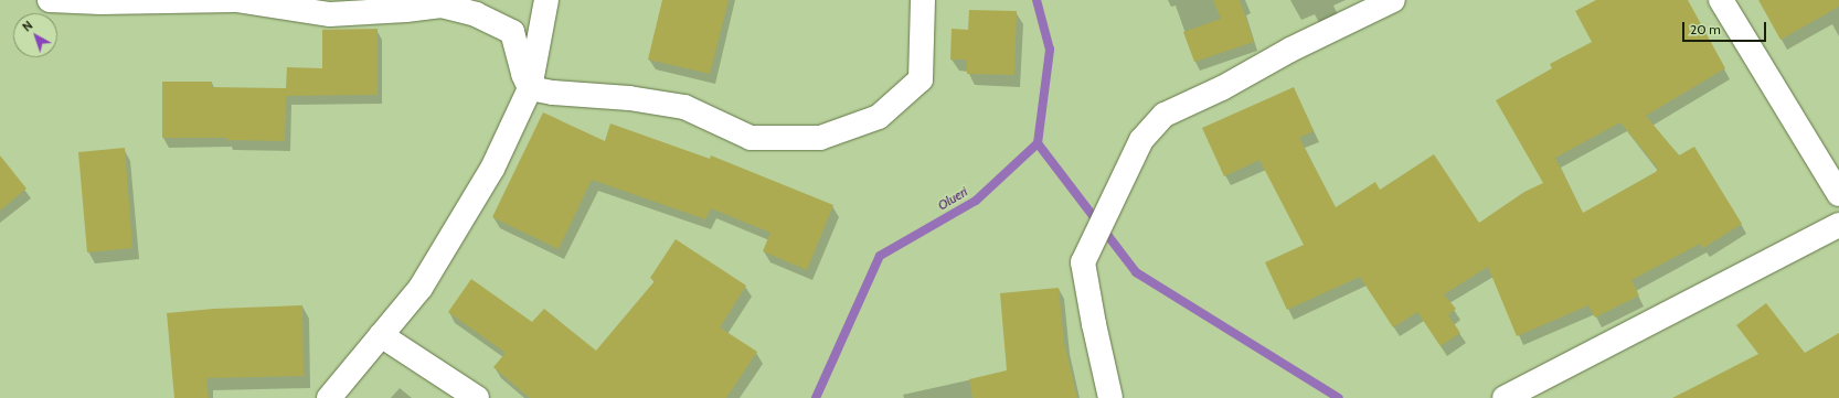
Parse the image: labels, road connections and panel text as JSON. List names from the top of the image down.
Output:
{
  "water": ["Olueri"],
  "scale_bar": "20 m",
  "north": "top left"
}
